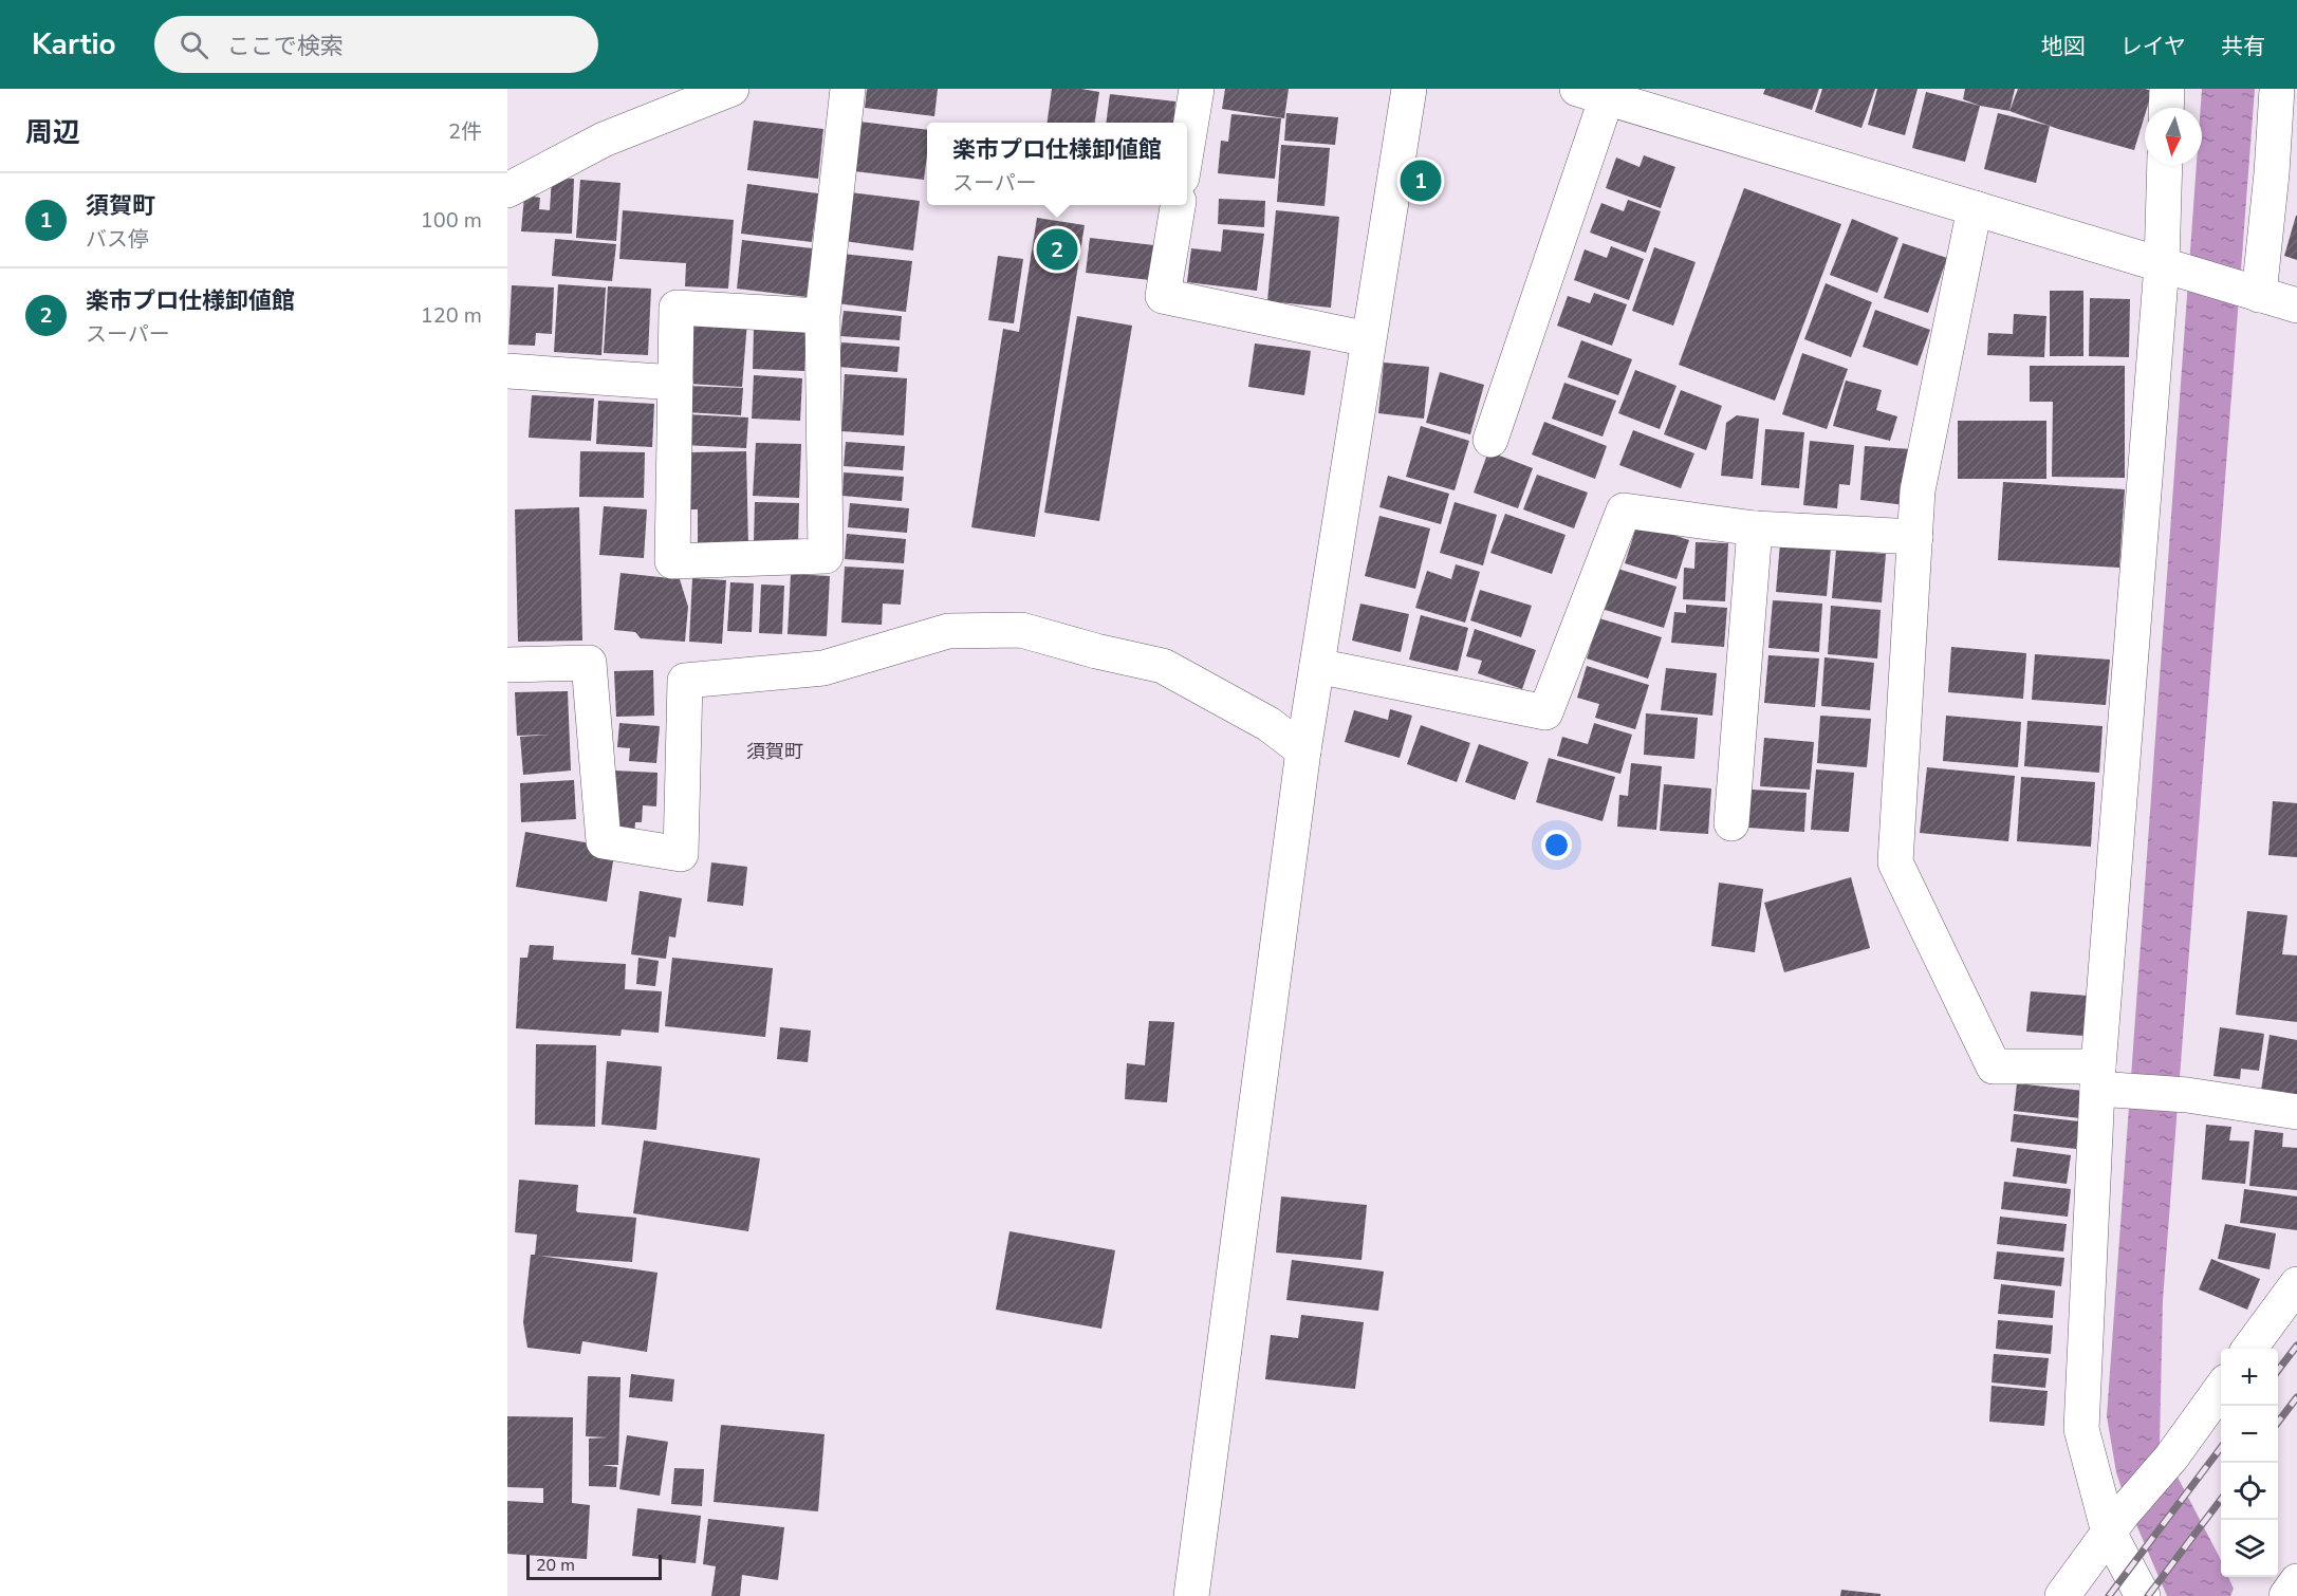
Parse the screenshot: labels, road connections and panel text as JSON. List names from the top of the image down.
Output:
{
  "districts": ["須賀町"],
  "scale_bar": "20 m",
  "north": "bottom",
  "page": {
    "header": "Kartio",
    "search": "ここで検索",
    "nav": ["地図", "レイヤ", "共有"],
    "heading": ["周辺", "2件"],
    "popup": ["楽市プロ仕様卸値館", "スーパー"],
    "pins": ["1", "2"],
    "list": [
      {
        "mark": "1",
        "name": "須賀町",
        "note": "バス停",
        "value": "100 m"
      },
      {
        "mark": "2",
        "name": "楽市プロ仕様卸値館",
        "note": "スーパー",
        "value": "120 m"
      }
    ],
    "map_buttons": ["+", "−"],
    "scale": "20 m"
  }
}
